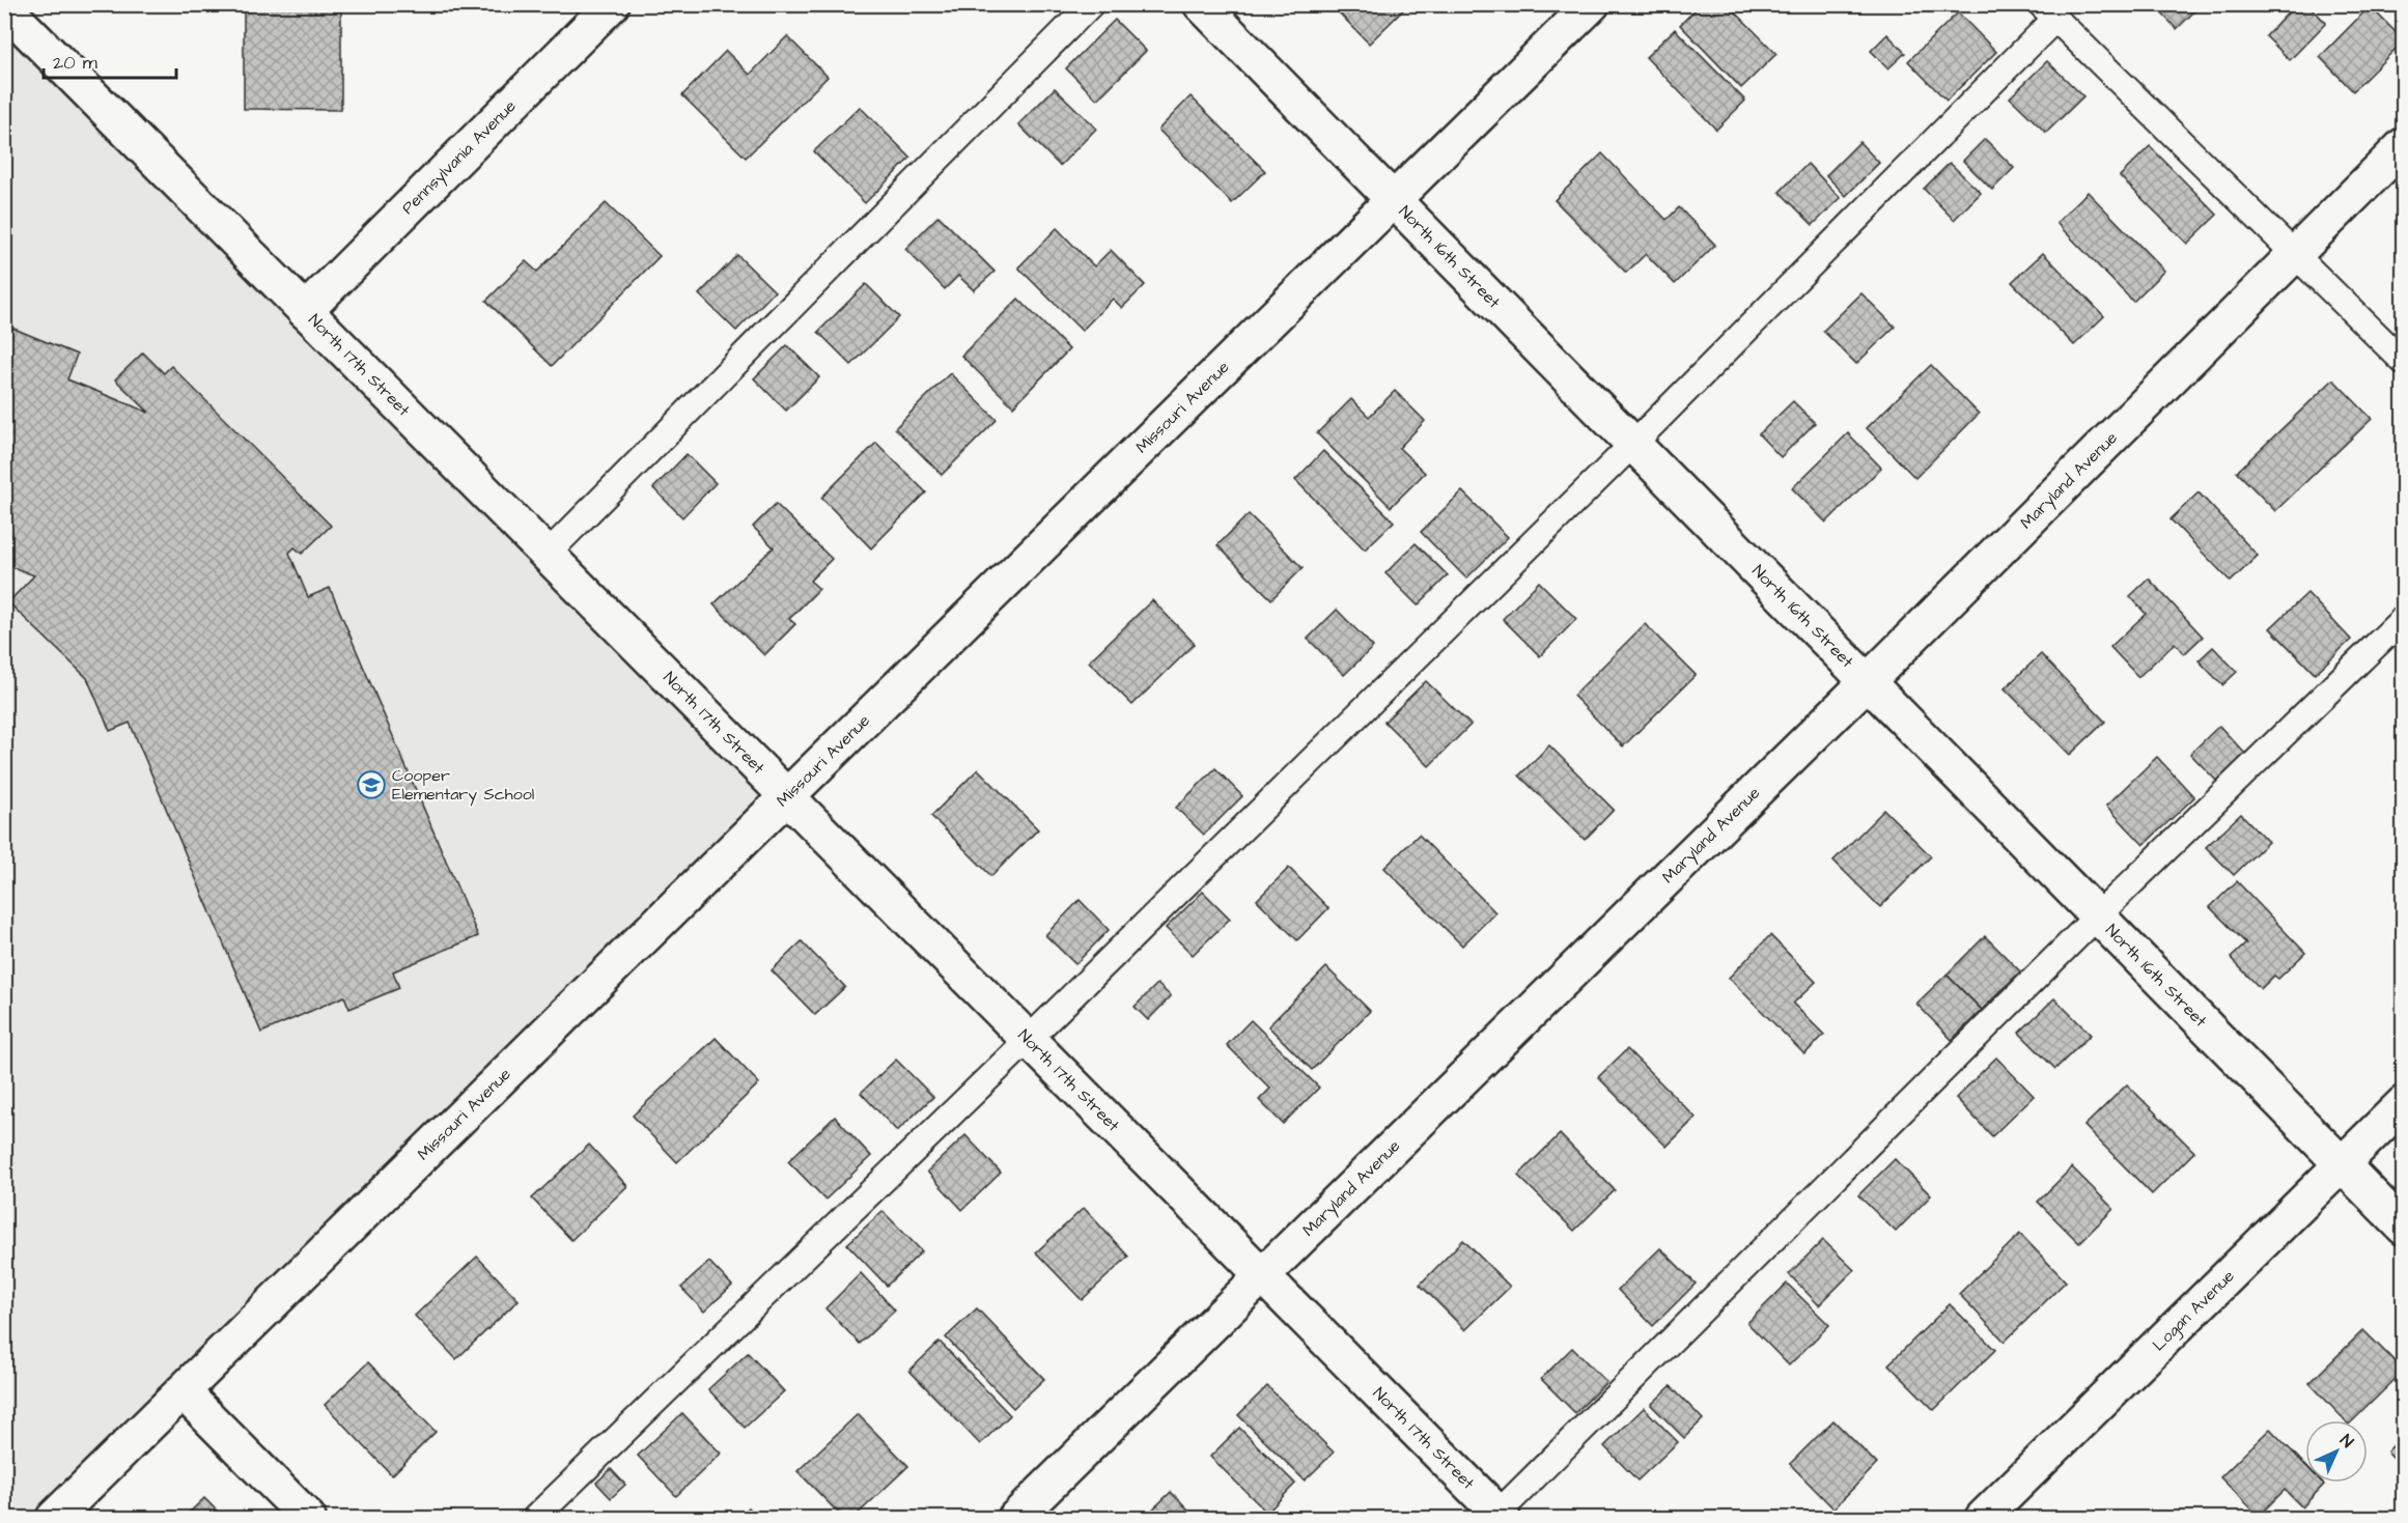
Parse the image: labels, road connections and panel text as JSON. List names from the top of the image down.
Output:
{
  "streets": {
    "street": [
      "Pennsylvania Avenue",
      "North 16th Street",
      "North 17th Street",
      "Missouri Avenue",
      "Maryland Avenue",
      "Logan Avenue"
    ]
  },
  "crossings": [
    ["Pennsylvania Avenue", "North 17th Street"],
    ["North 16th Street", "Missouri Avenue"],
    ["North 16th Street", "Maryland Avenue"],
    ["North 16th Street", "Logan Avenue"],
    ["North 17th Street", "Missouri Avenue"],
    ["North 17th Street", "Maryland Avenue"]
  ],
  "places": {
    "school or university": ["Cooper Elementary School"]
  },
  "scale_bar": "20 m",
  "north": "top right"
}
